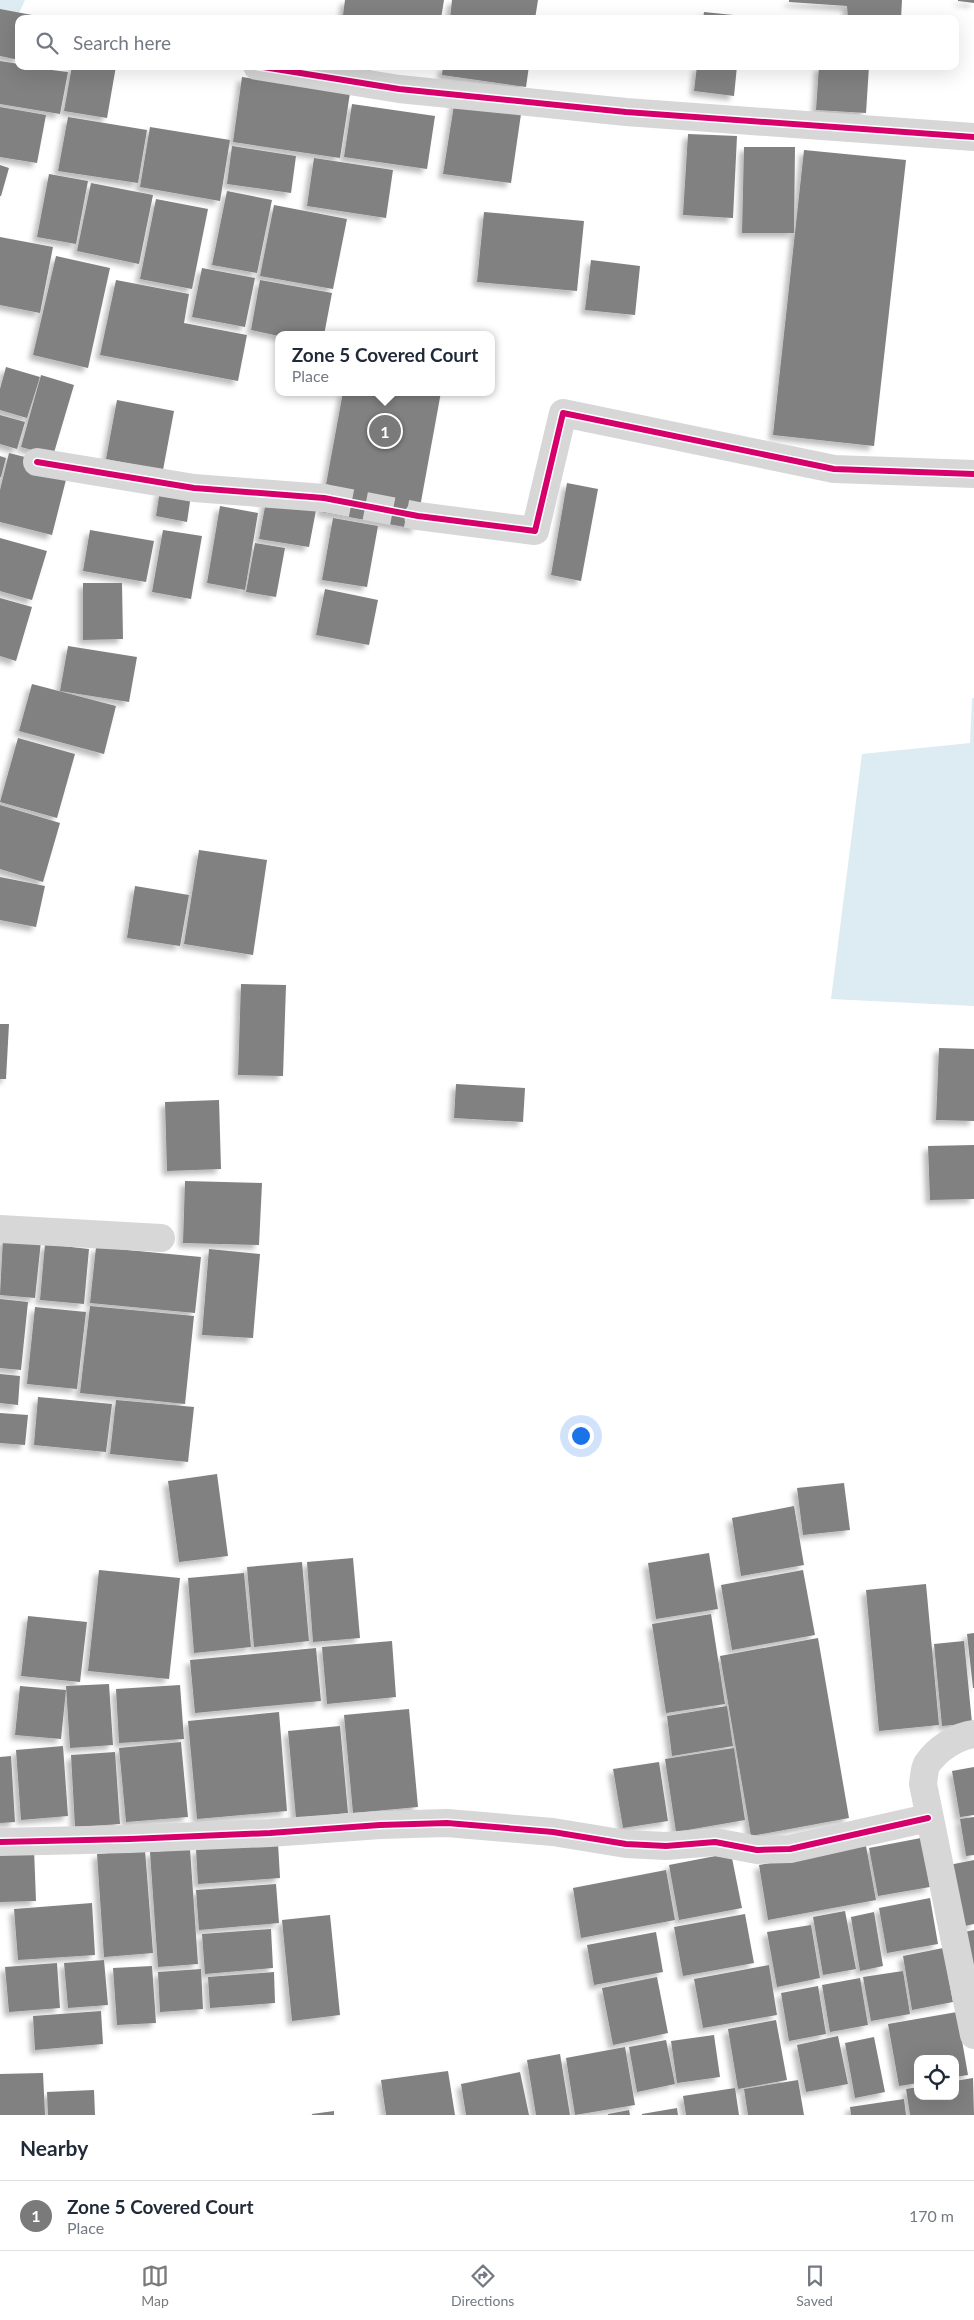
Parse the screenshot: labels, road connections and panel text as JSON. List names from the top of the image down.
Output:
{
  "page": {
    "search": "Search here",
    "popup": ["Zone 5 Covered Court", "Place"],
    "pins": "1",
    "heading": "Nearby",
    "list": [
      {
        "mark": "1",
        "name": "Zone 5 Covered Court",
        "note": "Place",
        "value": "170 m"
      }
    ],
    "nav": ["Map", "Directions", "Saved"]
  }
}
